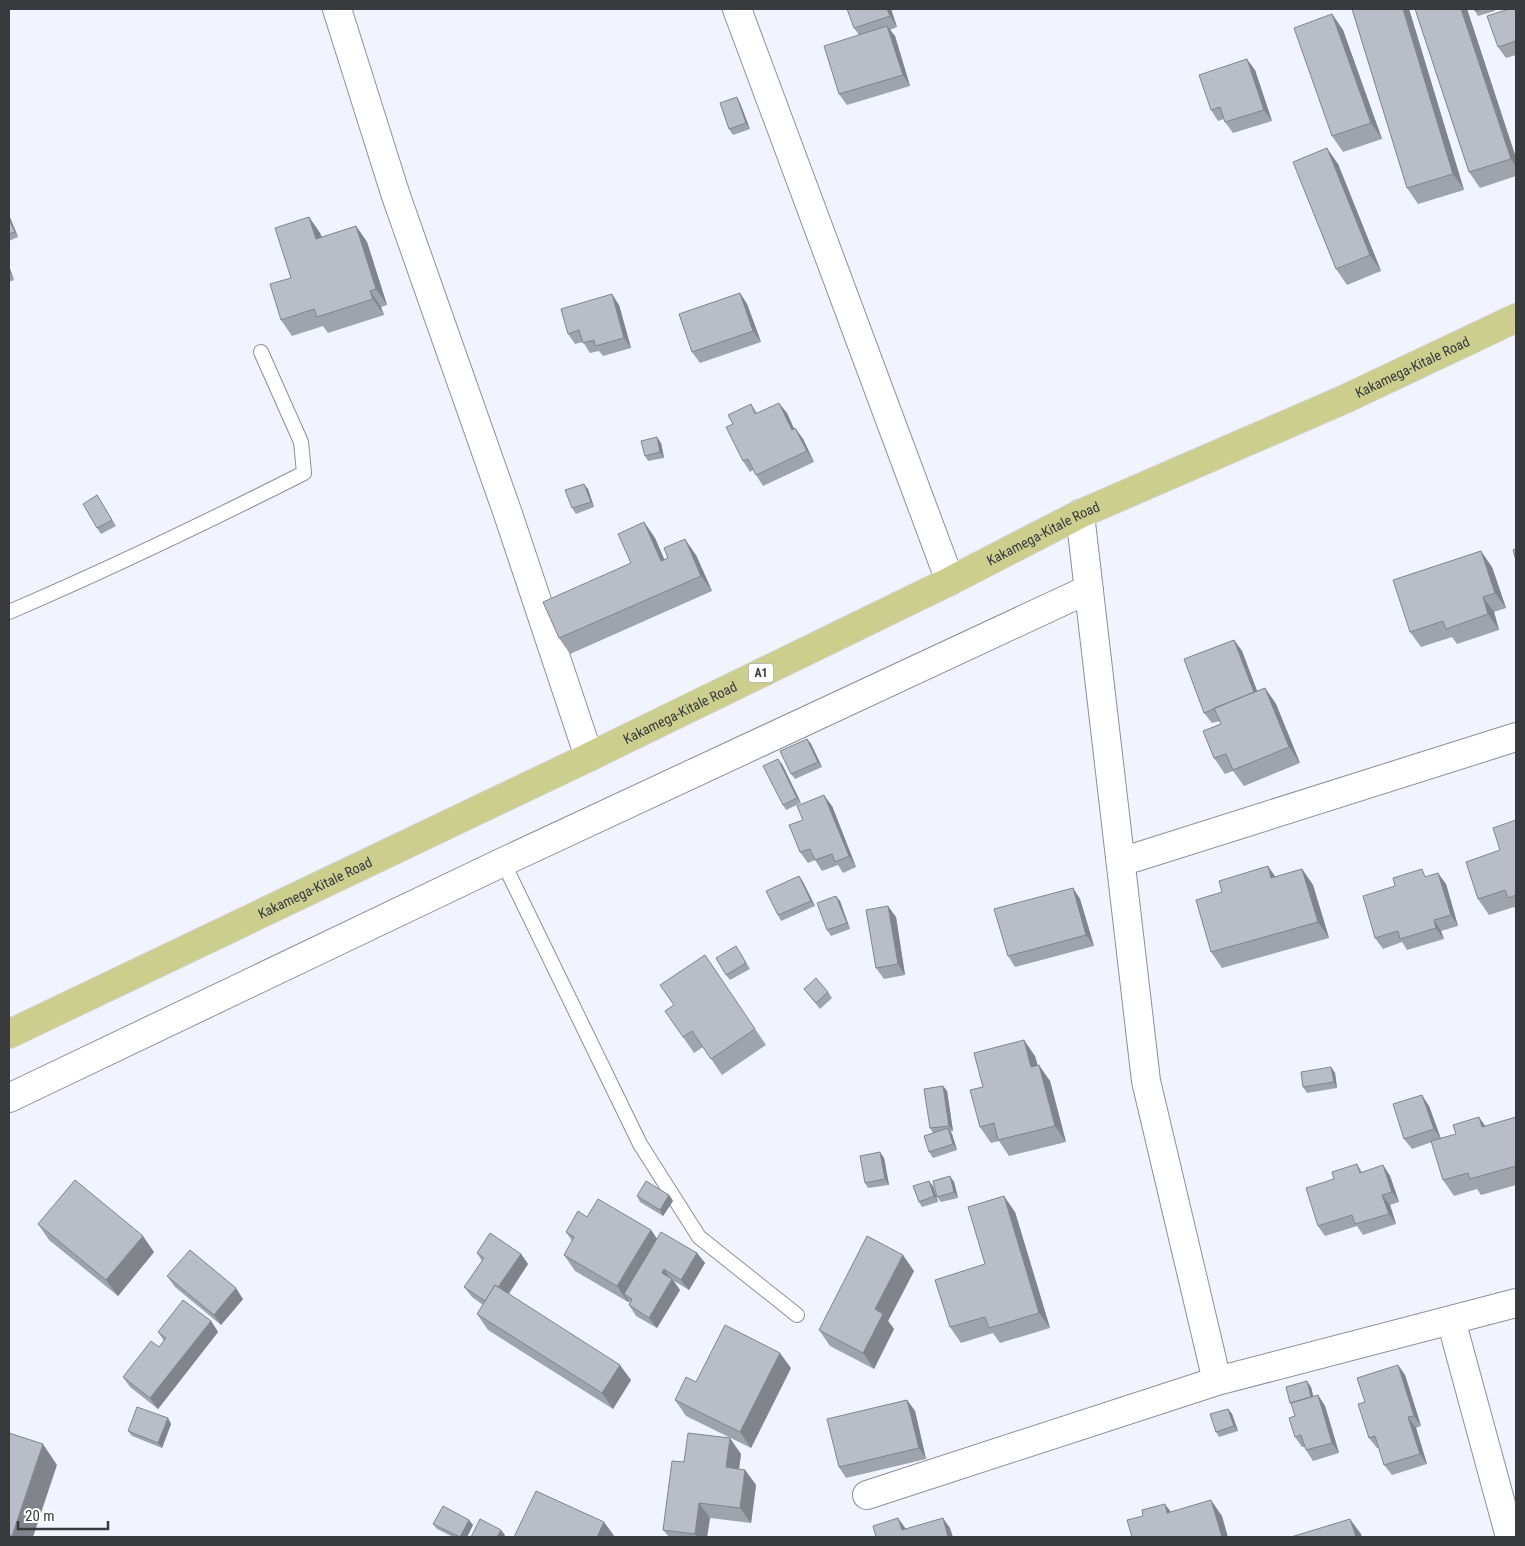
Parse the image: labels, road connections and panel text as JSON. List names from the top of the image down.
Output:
{
  "streets": {
    "highway": ["Kakamega-Kitale Road", "A1"]
  },
  "scale_bar": "20 m"
}
